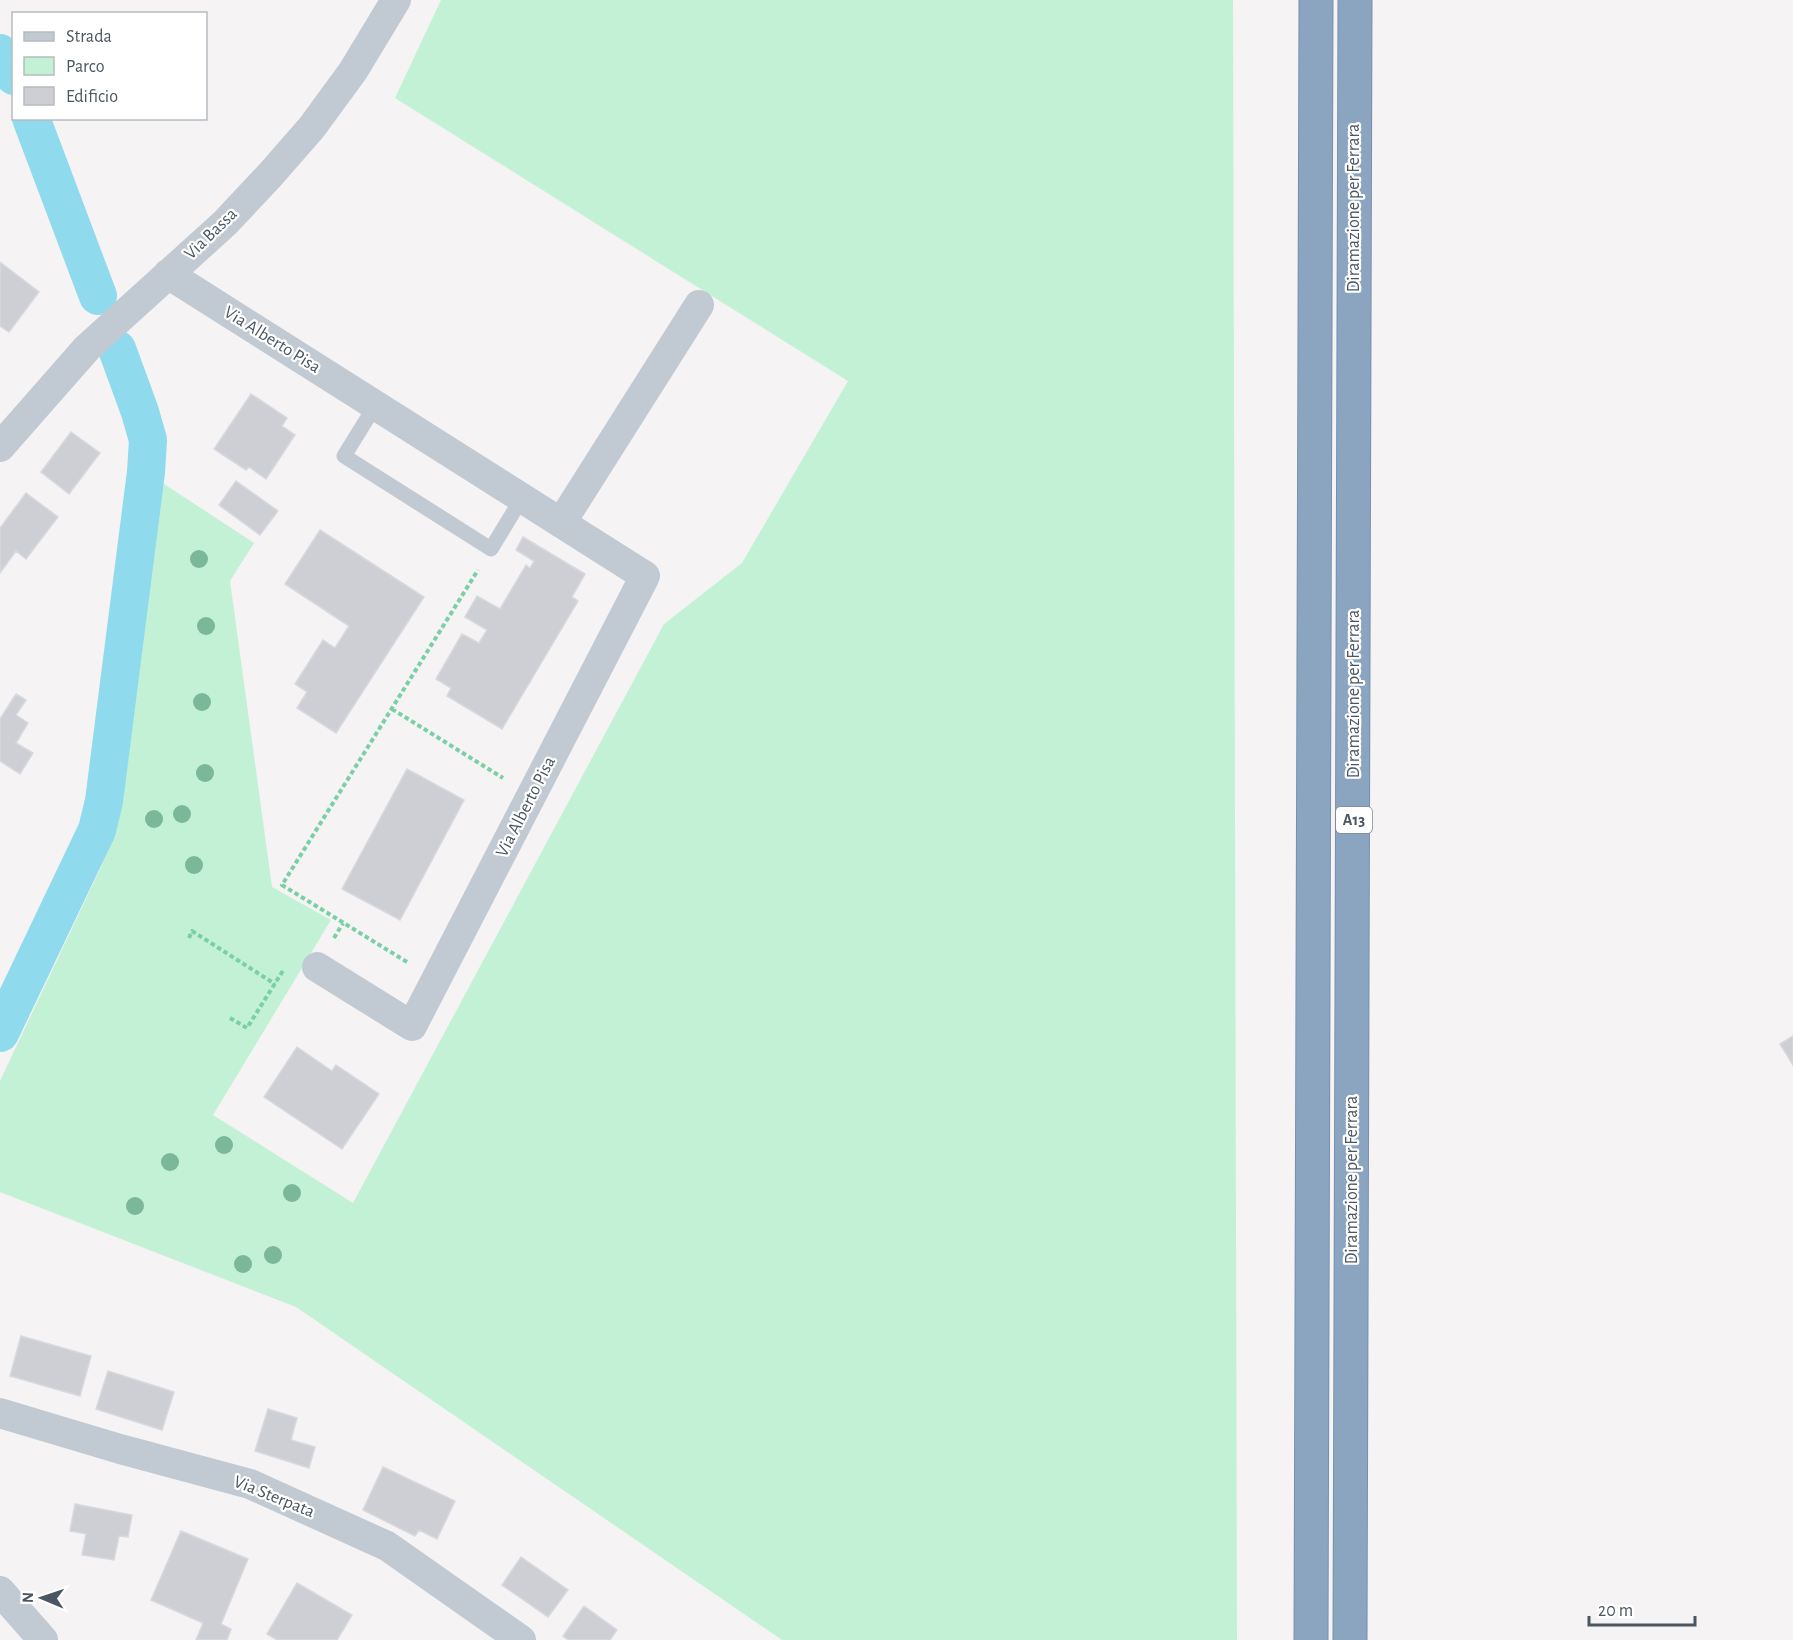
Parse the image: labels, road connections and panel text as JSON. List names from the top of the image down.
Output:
{
  "streets": {
    "highway": ["Diramazione per Ferrara", "A13"],
    "street": ["Via Bassa", "Via Alberto Pisa", "Via Sterpata"]
  },
  "crossings": [
    ["Via Bassa", "Via Alberto Pisa"]
  ],
  "legend": ["Strada", "Parco", "Edificio"],
  "scale_bar": "20 m",
  "north": "left"
}
